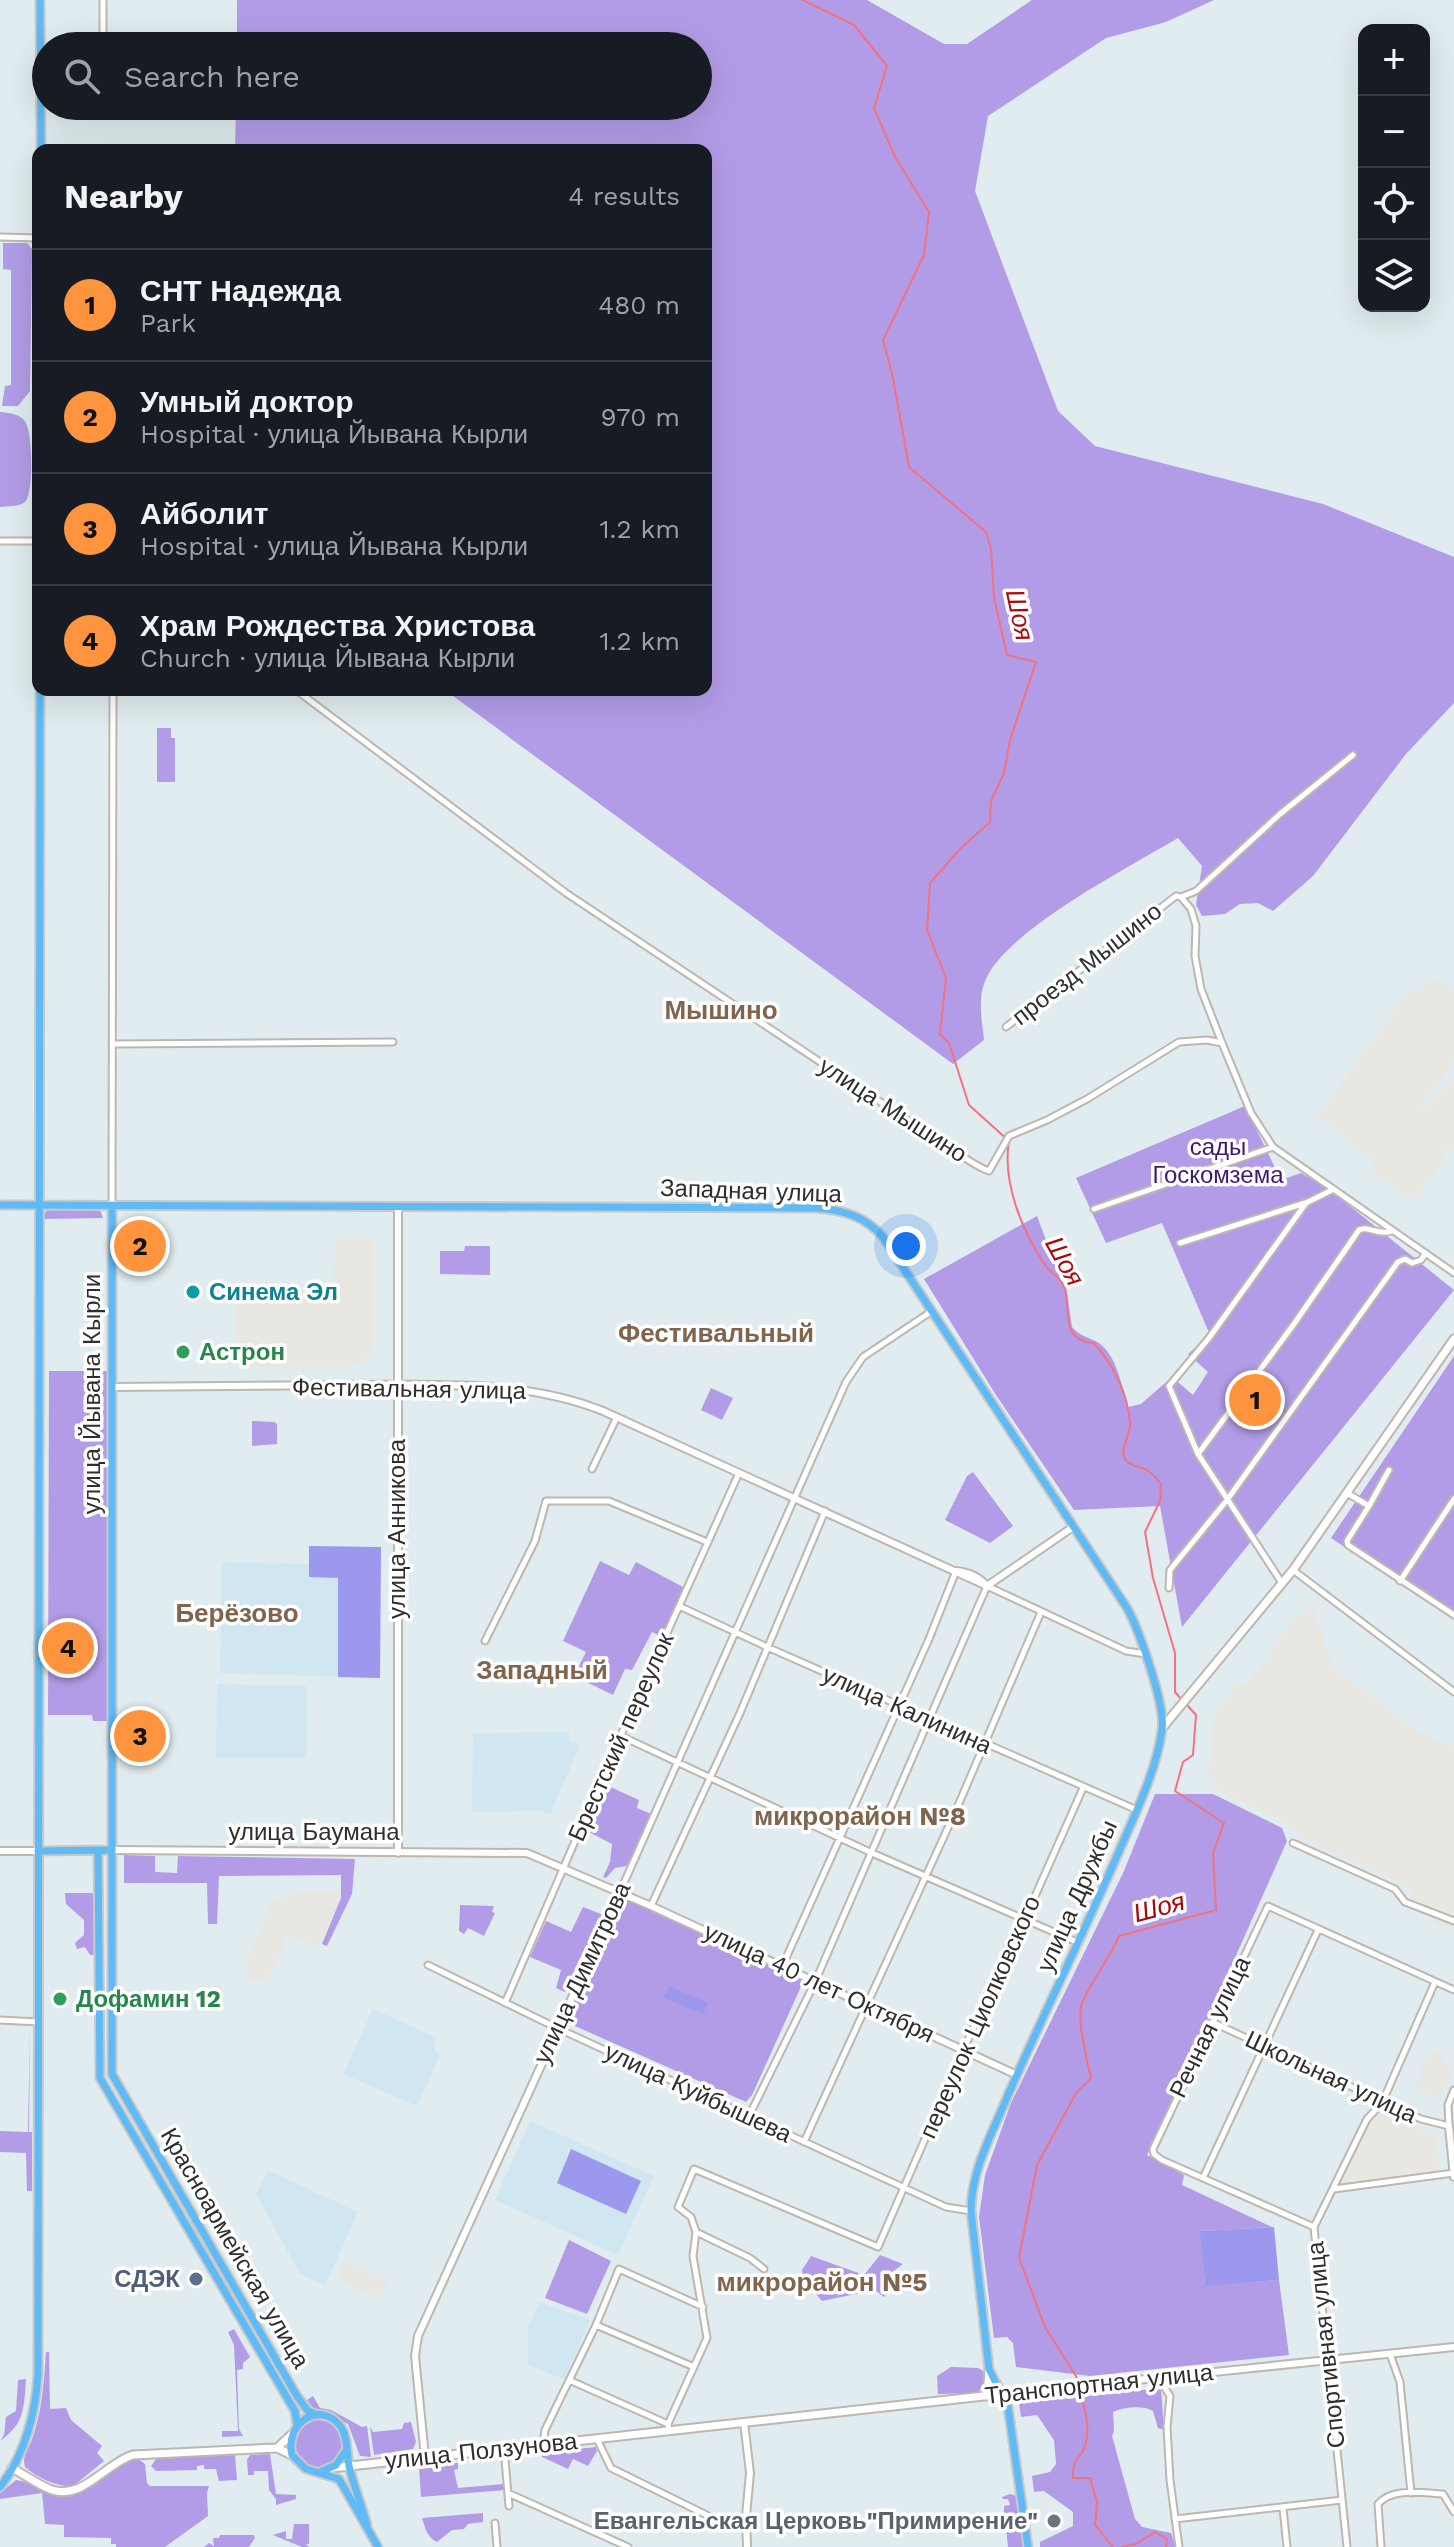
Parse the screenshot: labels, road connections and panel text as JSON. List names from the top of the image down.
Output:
{
  "streets": {
    "main road": [
      "Западная улица",
      "улица Йывана Кырли",
      "улица Баумана",
      "улица Дружбы",
      "Красноармейская улица",
      "Транспортная улица",
      "улица Ползунова"
    ],
    "street": [
      "проезд Мышино",
      "улица Мышино",
      "Фестивальная улица",
      "улица Анникова",
      "улица Калинина",
      "Брестский переулок",
      "улица Димитрова",
      "улица 40 лет Октября",
      "переулок Циолковского",
      "Речная улица",
      "Школьная улица",
      "улица Куйбышева",
      "Спортивная улица"
    ]
  },
  "crossings": [
    ["проезд Мышино", "улица Мышино"],
    ["Западная улица", "Фестивальная улица"],
    ["Западная улица", "улица Йывана Кырли"],
    ["Западная улица", "улица Анникова"],
    ["Западная улица", "улица Дружбы"],
    ["Западная улица", "улица Димитрова"],
    ["Фестивальная улица", "улица Йывана Кырли"],
    ["Фестивальная улица", "улица Анникова"],
    ["Фестивальная улица", "Брестский переулок"],
    ["Фестивальная улица", "улица Димитрова"],
    ["улица Йывана Кырли", "улица Баумана"],
    ["улица Йывана Кырли", "Красноармейская улица"],
    ["улица Анникова", "улица Баумана"],
    ["улица Калинина", "Брестский переулок"],
    ["улица Калинина", "улица Дружбы"],
    ["улица Калинина", "улица Димитрова"],
    ["улица Калинина", "переулок Циолковского"],
    ["Брестский переулок", "улица Баумана"],
    ["Брестский переулок", "улица Куйбышева"],
    ["улица Баумана", "улица Димитрова"],
    ["улица Баумана", "улица 40 лет Октября"],
    ["улица Дружбы", "улица 40 лет Октября"],
    ["улица Дружбы", "улица Куйбышева"],
    ["улица Дружбы", "Транспортная улица"],
    ["улица Димитрова", "улица 40 лет Октября"],
    ["улица Димитрова", "улица Куйбышева"],
    ["улица Димитрова", "улица Ползунова"],
    ["улица 40 лет Октября", "переулок Циолковского"],
    ["переулок Циолковского", "улица Куйбышева"],
    ["Речная улица", "Школьная улица"],
    ["Речная улица", "Спортивная улица"],
    ["Красноармейская улица", "улица Ползунова"],
    ["Спортивная улица", "Транспортная улица"],
    ["Транспортная улица", "улица Ползунова"]
  ],
  "districts": [
    "Мышино",
    "Фестивальный",
    "Берёзово",
    "Западный",
    "микрорайон №8",
    "микрорайон №5"
  ],
  "water": ["Шоя"],
  "parks": ["сады Госкомзема"],
  "places": [
    "Синема Эл",
    "Астрон",
    "Дофамин 12",
    "СДЭК",
    "Евангельская Церковь\"Примирение\""
  ],
  "page": {
    "map_buttons": ["+", "−"],
    "search": "Search here",
    "heading": ["Nearby", "4 results"],
    "list": [
      {
        "mark": "1",
        "name": "СНТ Надежда",
        "note": "Park",
        "value": "480 m"
      },
      {
        "mark": "2",
        "name": "Умный доктор",
        "note": "Hospital · улица Йывана Кырли",
        "value": "970 m"
      },
      {
        "mark": "3",
        "name": "Айболит",
        "note": "Hospital · улица Йывана Кырли",
        "value": "1.2 km"
      },
      {
        "mark": "4",
        "name": "Храм Рождества Христова",
        "note": "Church · улица Йывана Кырли",
        "value": "1.2 km"
      }
    ],
    "pins": [
      "2",
      "1",
      "4",
      "3"
    ]
  }
}
